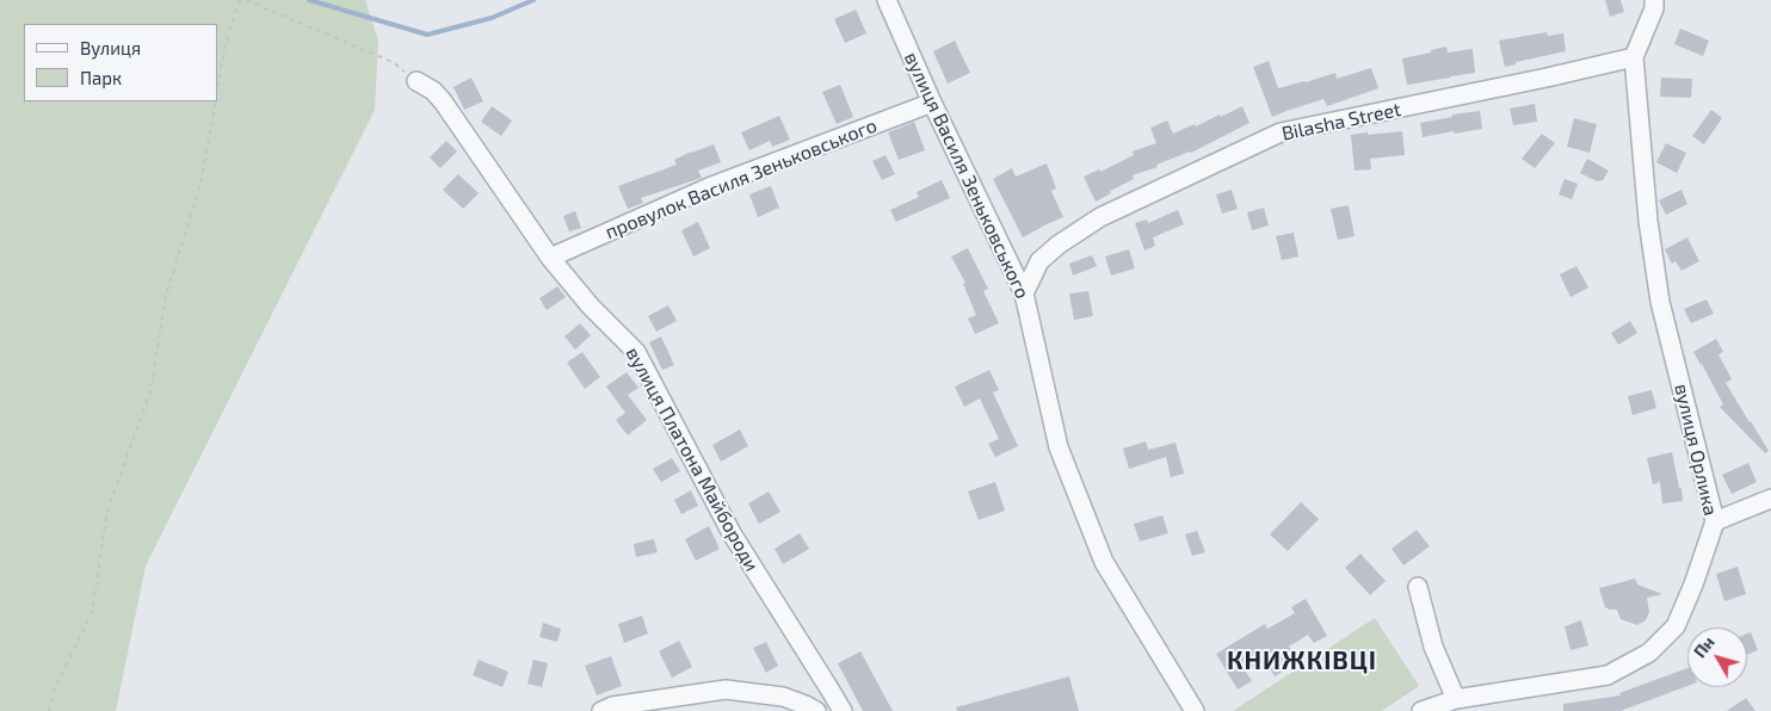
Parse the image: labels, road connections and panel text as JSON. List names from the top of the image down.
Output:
{
  "streets": {
    "street": [
      "Bilasha Street",
      "вулиця Василя Зеньковського",
      "провулок Василя Зеньковського",
      "вулиця Орлика",
      "вулиця Платона Майбороди"
    ]
  },
  "crossings": [
    ["Bilasha Street", "вулиця Василя Зеньковського"],
    ["Bilasha Street", "вулиця Орлика"],
    ["вулиця Василя Зеньковського", "провулок Василя Зеньковського"],
    ["провулок Василя Зеньковського", "вулиця Платона Майбороди"]
  ],
  "districts": ["КНИЖКІВЦІ"],
  "legend": ["Вулиця", "Парк"],
  "north": "top left"
}
